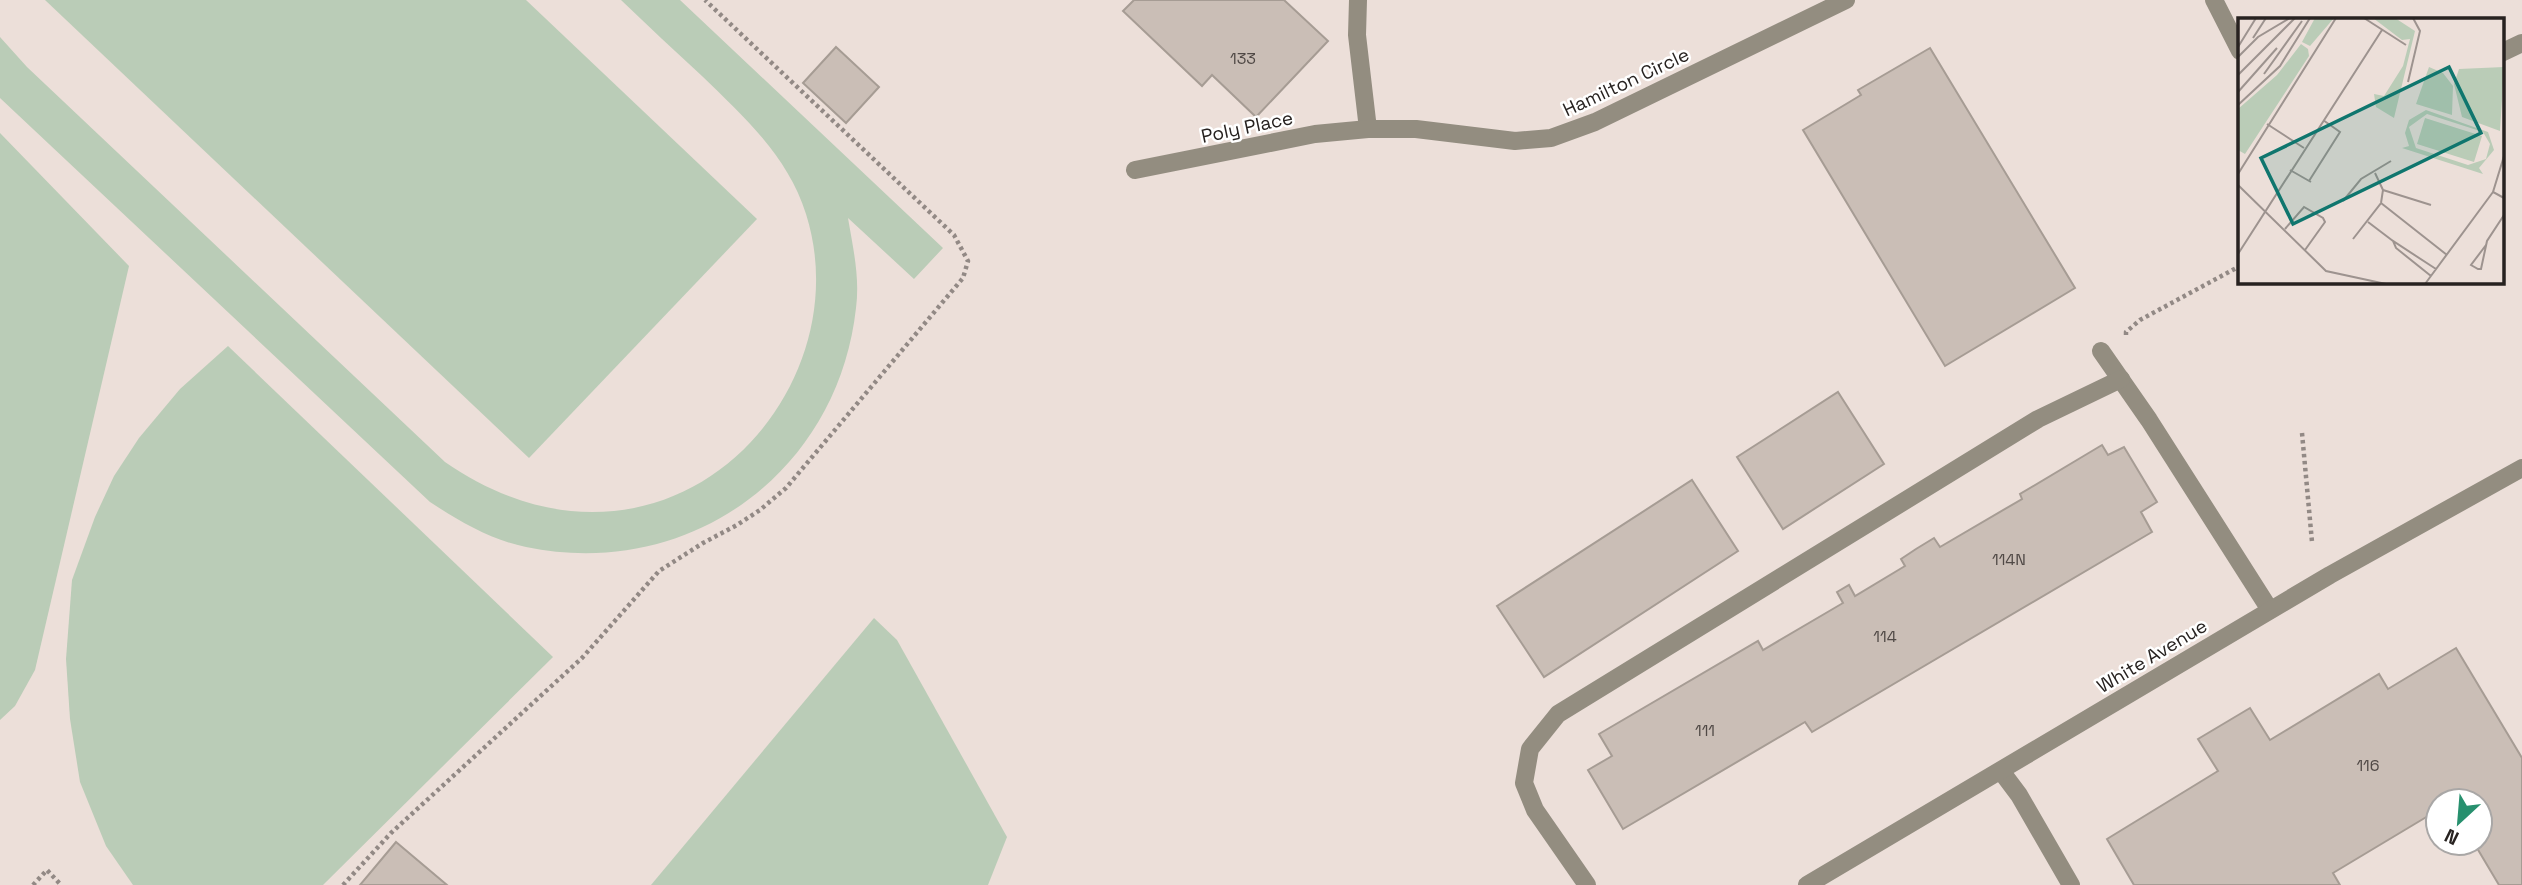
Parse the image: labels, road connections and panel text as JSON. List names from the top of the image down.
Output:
{
  "streets": {
    "street": ["Hamilton Circle", "Poly Place", "White Avenue"]
  },
  "crossings": [
    ["Hamilton Circle", "Poly Place"]
  ],
  "house_numbers": [
    "133",
    "114N",
    "114",
    "111",
    "116"
  ],
  "north": "bottom left"
}
